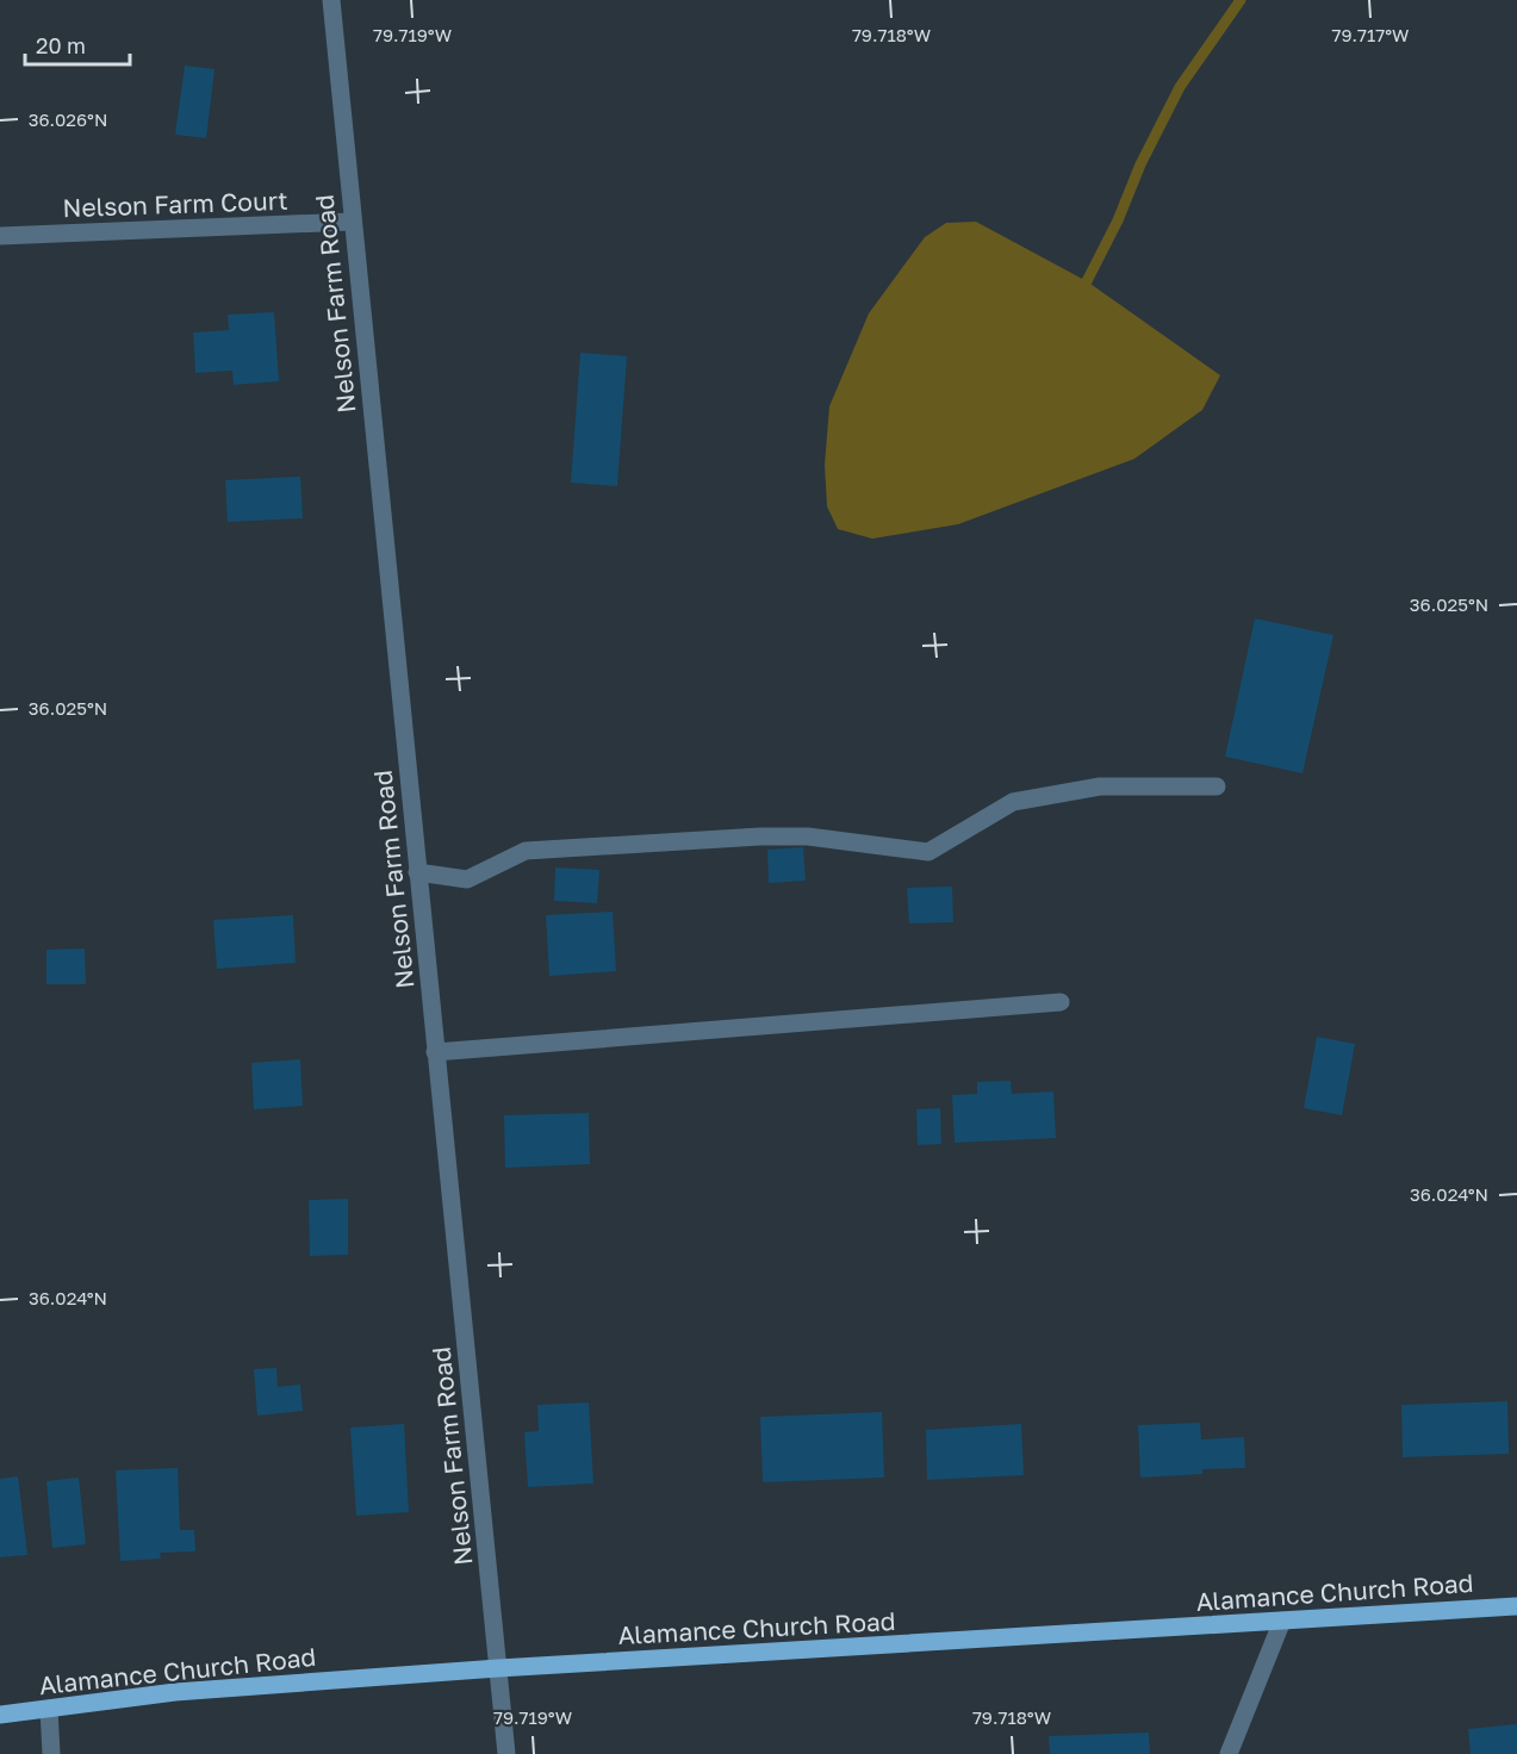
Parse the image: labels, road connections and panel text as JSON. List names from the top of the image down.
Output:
{
  "streets": {
    "main road": ["Alamance Church Road"],
    "street": ["Nelson Farm Court", "Nelson Farm Road"]
  },
  "crossings": [
    ["Nelson Farm Court", "Nelson Farm Road"],
    ["Nelson Farm Road", "Alamance Church Road"]
  ],
  "scale_bar": "20 m",
  "coordinates": [
    "79.719°W",
    "79.718°W",
    "79.717°W",
    "36.026°N",
    "36.025°N",
    "36.024°N"
  ]
}
